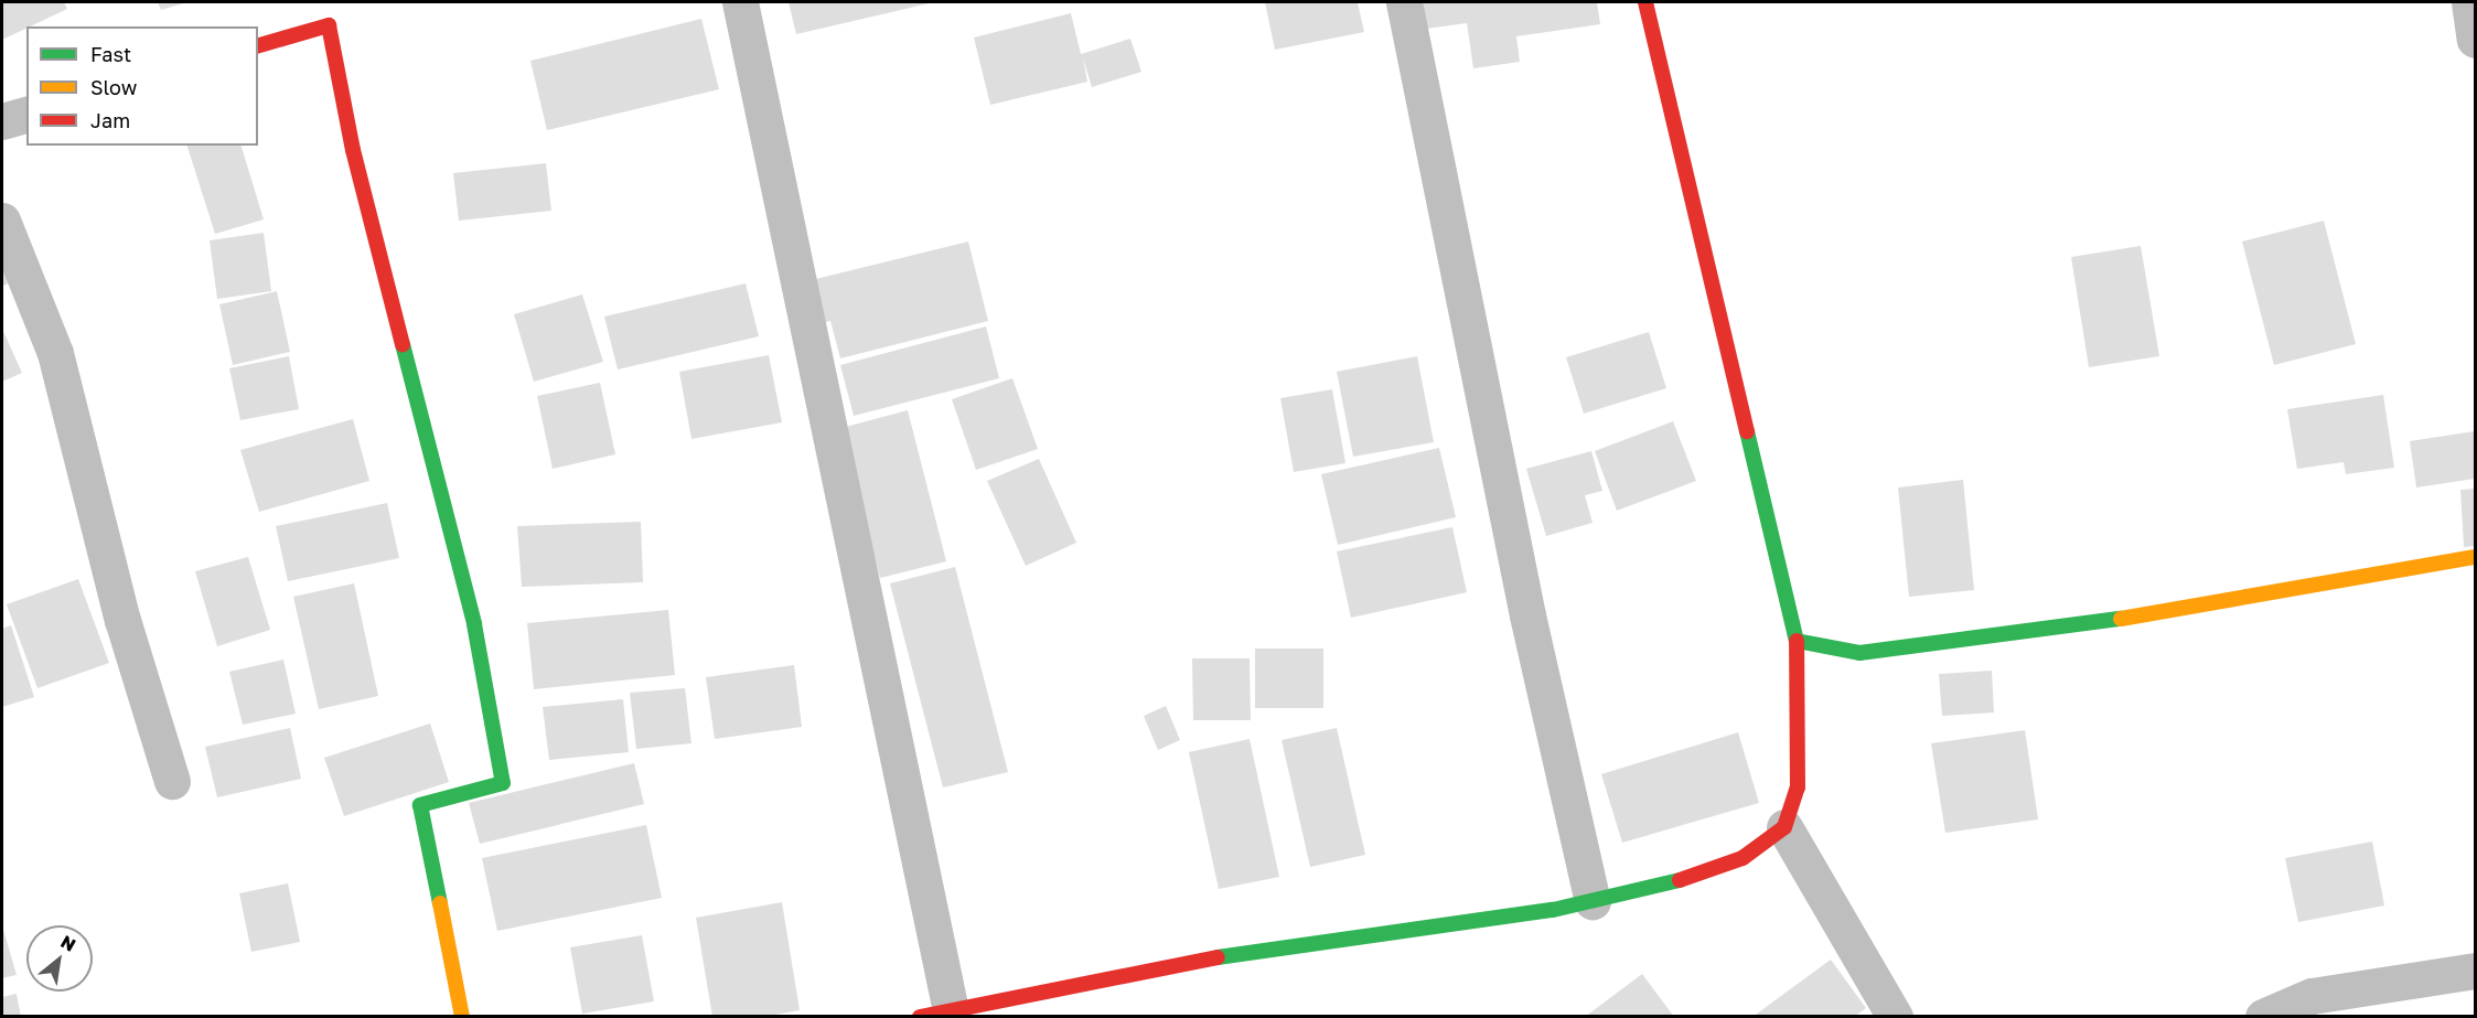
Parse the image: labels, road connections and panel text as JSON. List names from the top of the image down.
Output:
{
  "legend": ["Fast", "Slow", "Jam"],
  "north": "top right"
}
